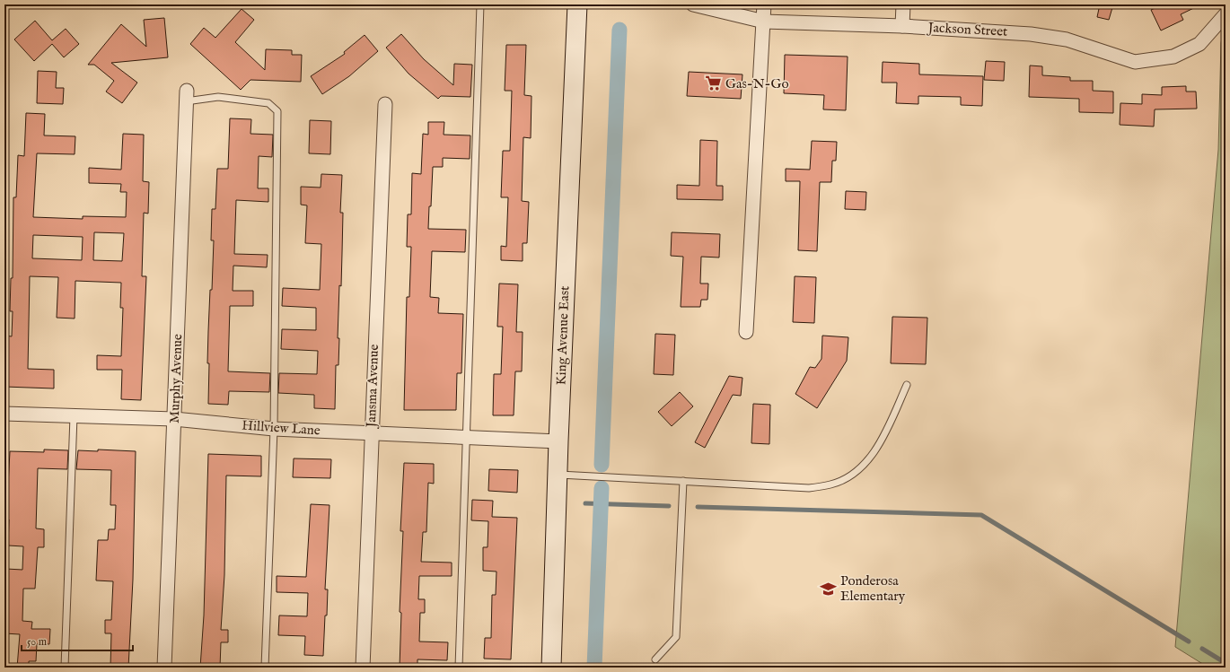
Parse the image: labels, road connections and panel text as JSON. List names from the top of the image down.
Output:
{
  "streets": {
    "main road": ["King Avenue East"],
    "street": [
      "Jackson Street",
      "Murphy Avenue",
      "Jansma Avenue",
      "Hillview Lane"
    ]
  },
  "crossings": [
    ["King Avenue East", "Hillview Lane"],
    ["Murphy Avenue", "Hillview Lane"],
    ["Jansma Avenue", "Hillview Lane"]
  ],
  "places": {
    "supermarket": ["Gas-N-Go"],
    "school or university": ["Ponderosa Elementary"]
  },
  "scale_bar": "50 m"
}
